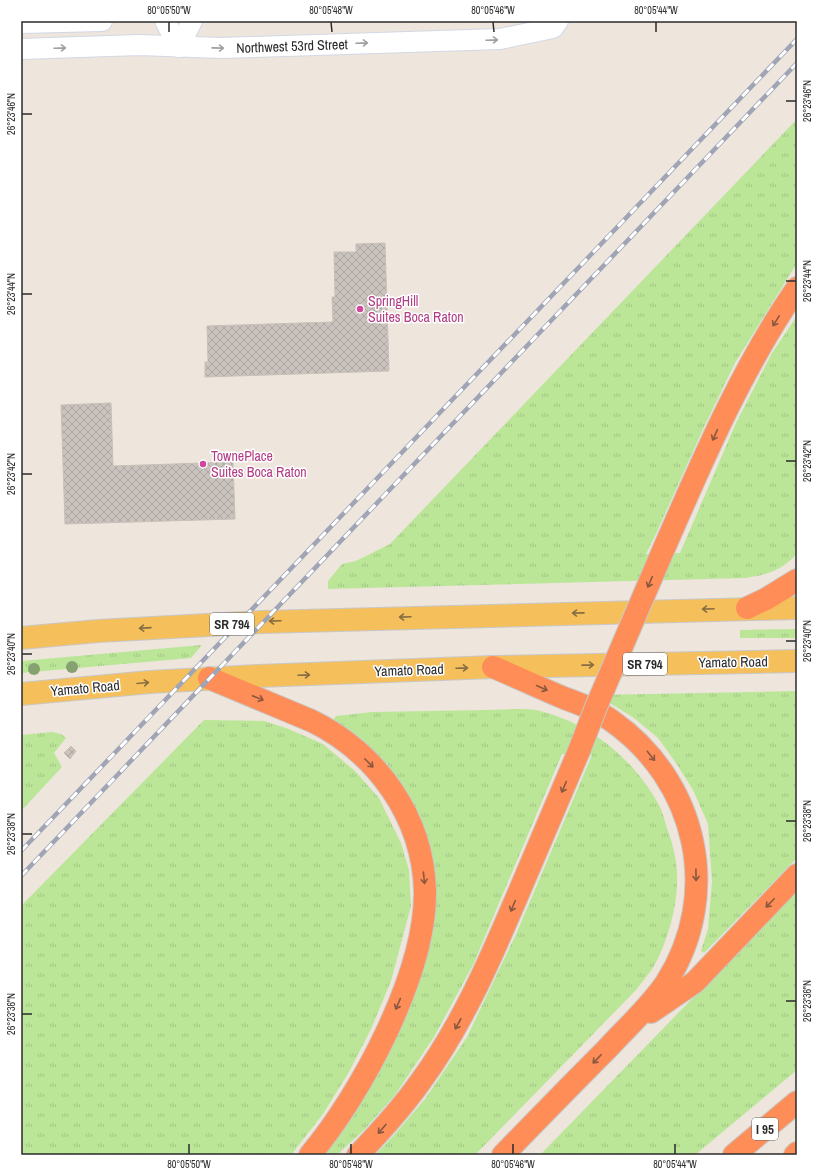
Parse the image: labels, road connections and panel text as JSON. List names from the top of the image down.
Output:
{
  "streets": {
    "highway": ["I 95"],
    "main road": ["SR 794", "Yamato Road"],
    "street": ["Northwest 53rd Street"]
  },
  "one_way": ["Northwest 53rd Street"],
  "places": ["SpringHill Suites Boca Raton", "TownePlace Suites Boca Raton"],
  "coordinates": [
    "80°05'50\"W",
    "80°05'48\"W",
    "80°05'46\"W",
    "80°05'44\"W",
    "26°23'46\"N",
    "26°23'44\"N",
    "26°23'42\"N",
    "26°23'40\"N",
    "26°23'38\"N",
    "26°23'36\"N"
  ]
}
